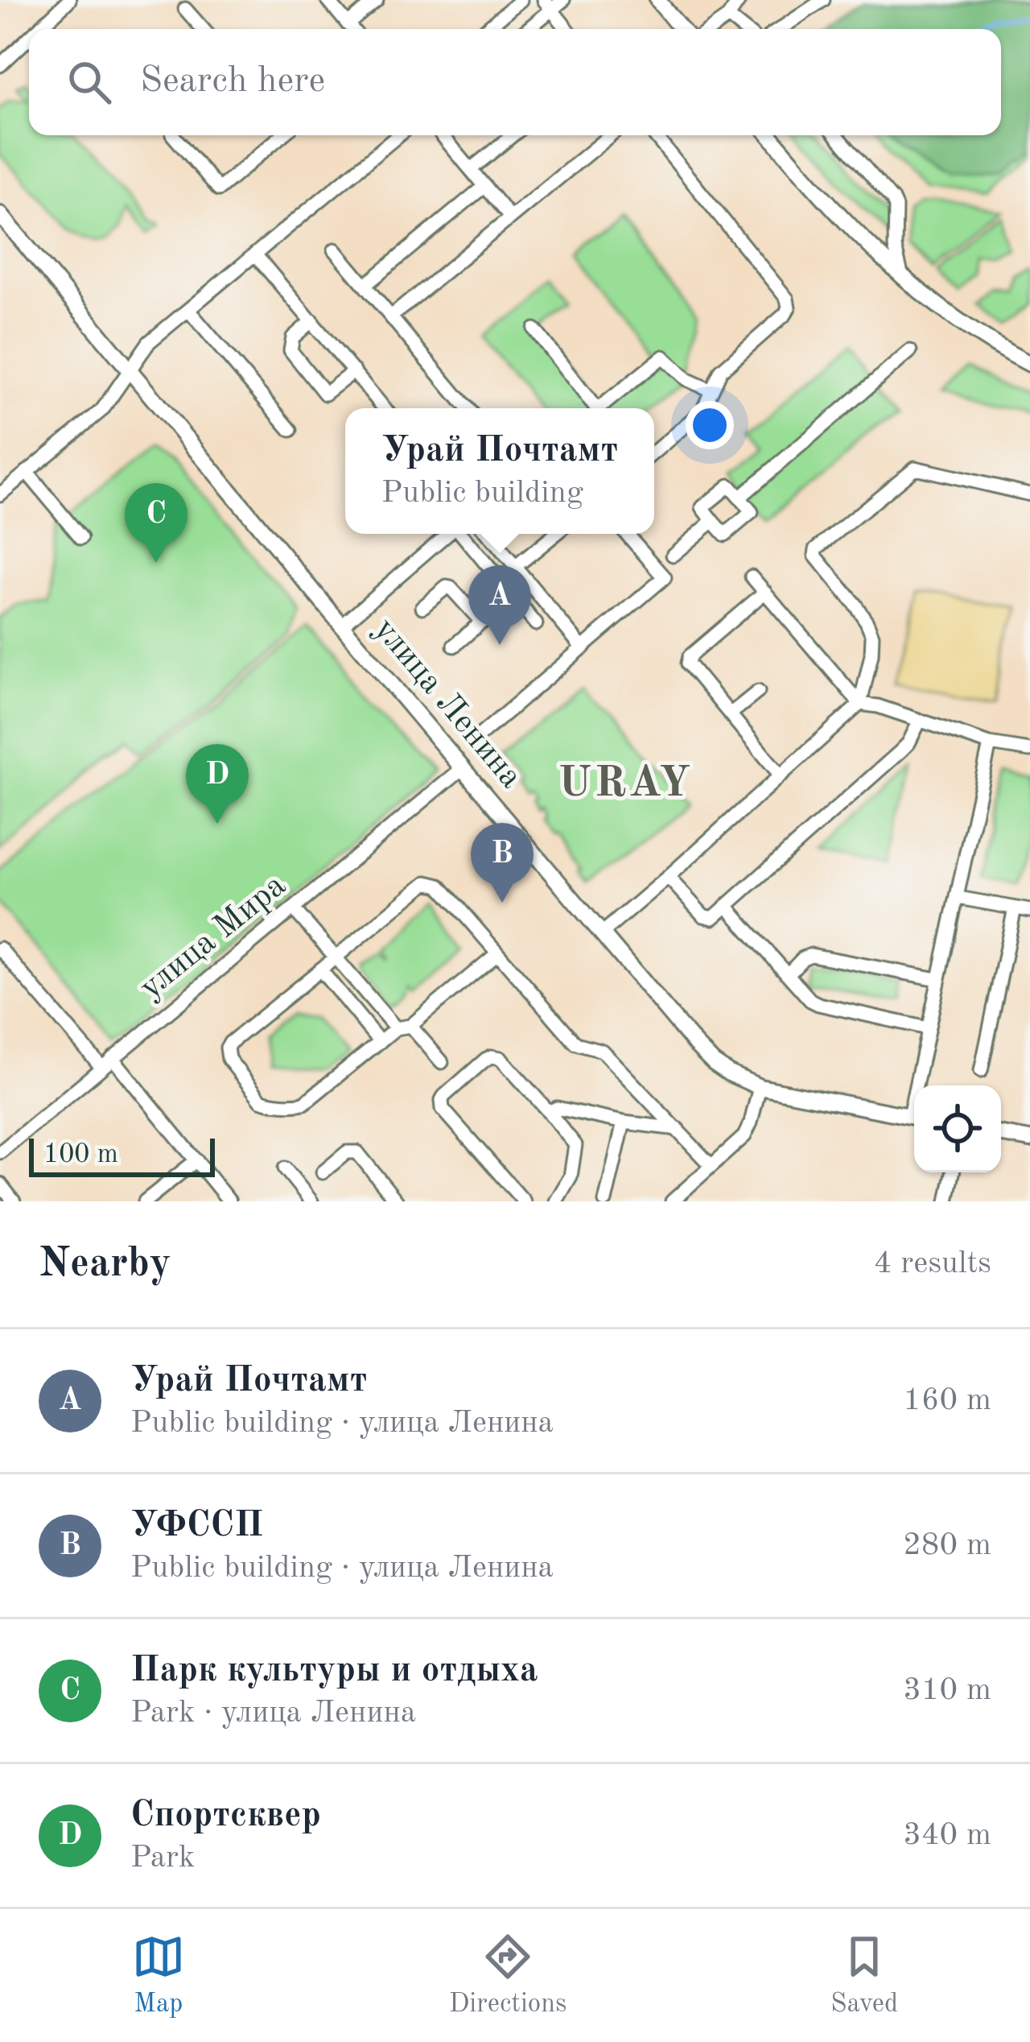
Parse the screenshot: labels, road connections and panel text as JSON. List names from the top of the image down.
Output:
{
  "streets": {
    "main road": ["улица Ленина"],
    "street": ["улица Мира"]
  },
  "crossings": [
    ["улица Ленина", "улица Мира"]
  ],
  "districts": ["URAY"],
  "scale_bar": "100 m",
  "page": {
    "search": "Search here",
    "popup": ["Урай Почтамт", "Public building"],
    "pins": [
      "C",
      "A",
      "D",
      "B"
    ],
    "scale": "100 m",
    "heading": ["Nearby", "4 results"],
    "list": [
      {
        "mark": "A",
        "name": "Урай Почтамт",
        "note": "Public building · улица Ленина",
        "value": "160 m"
      },
      {
        "mark": "B",
        "name": "УФССП",
        "note": "Public building · улица Ленина",
        "value": "280 m"
      },
      {
        "mark": "C",
        "name": "Парк культуры и отдыха",
        "note": "Park · улица Ленина",
        "value": "310 m"
      },
      {
        "mark": "D",
        "name": "Спортсквер",
        "note": "Park",
        "value": "340 m"
      }
    ],
    "nav": ["Map", "Directions", "Saved"]
  }
}
